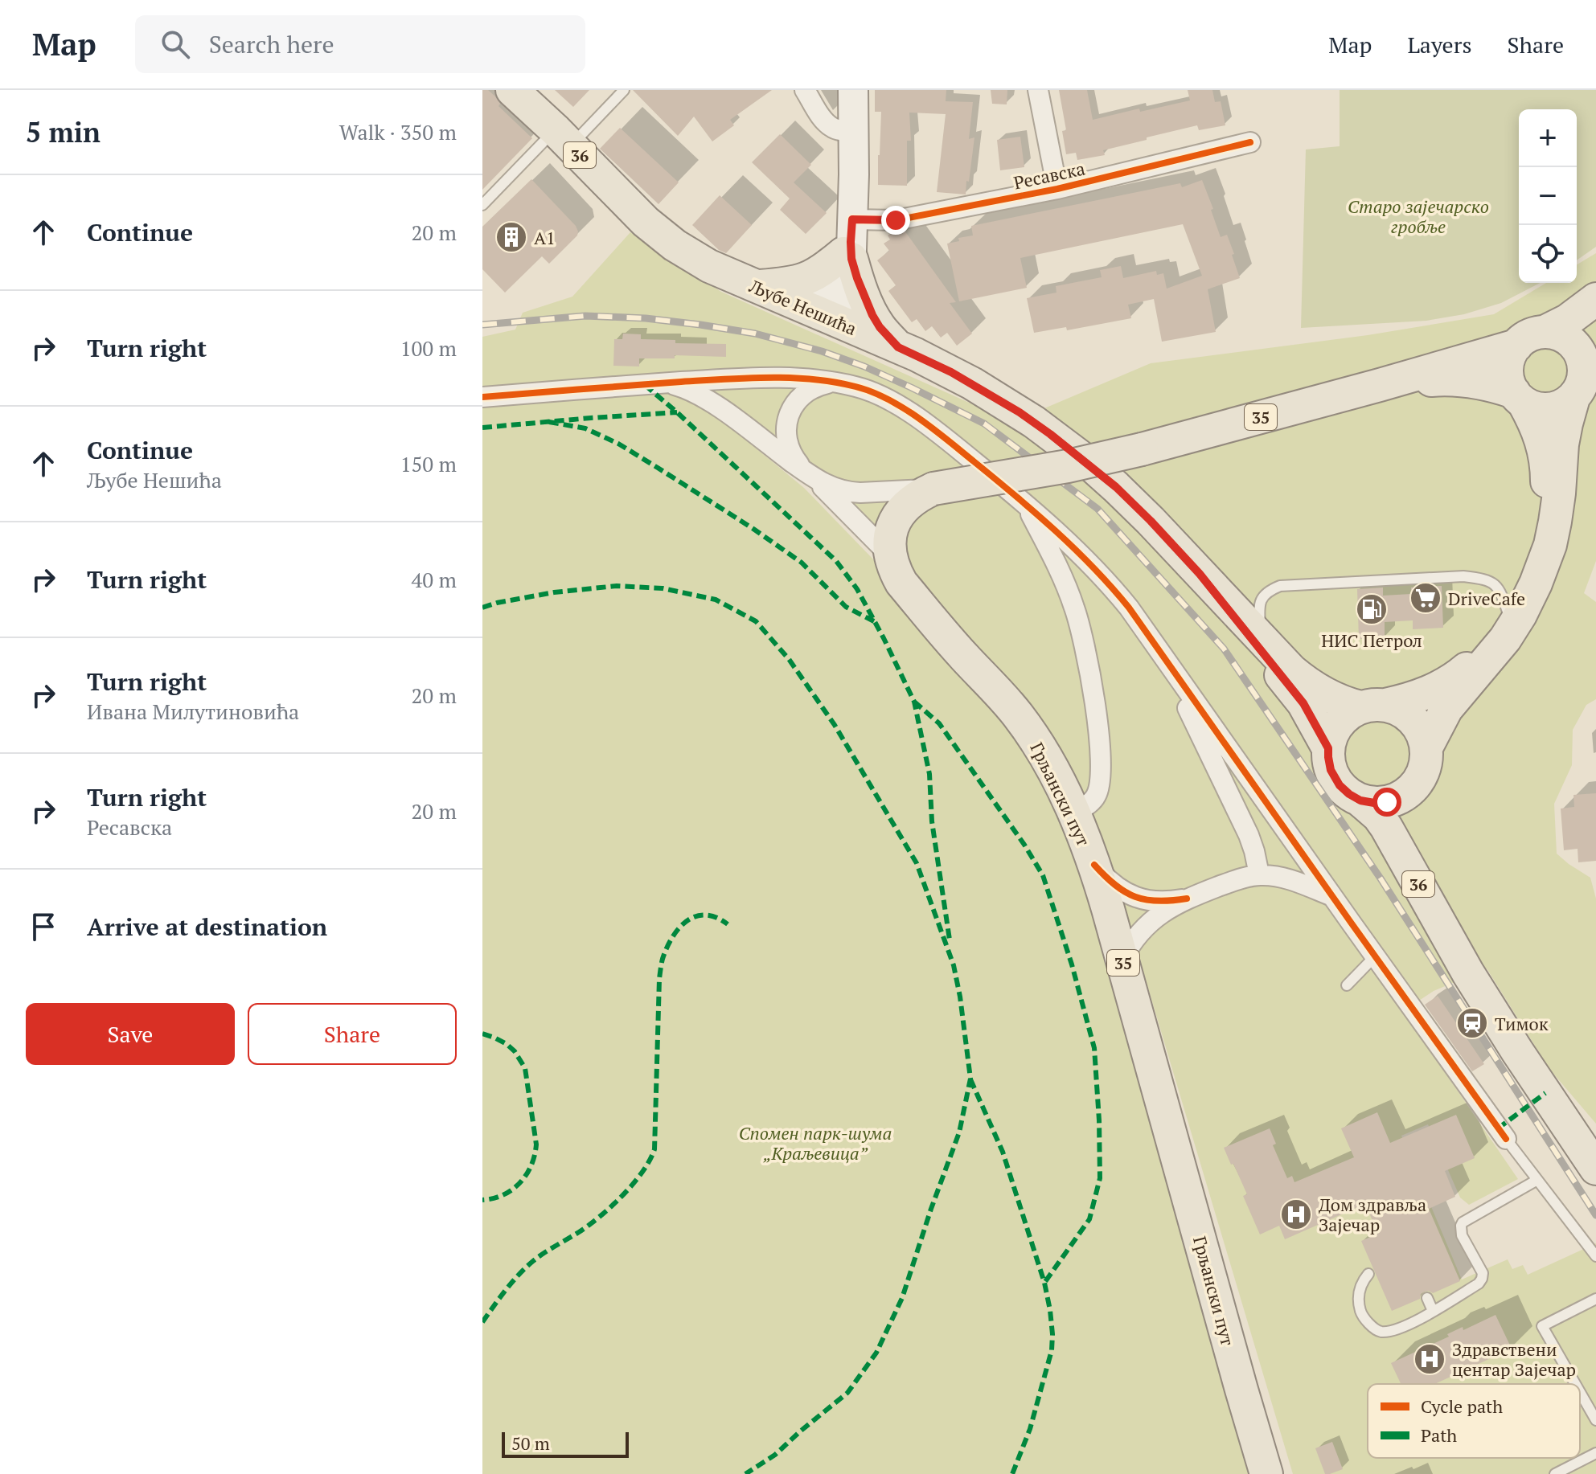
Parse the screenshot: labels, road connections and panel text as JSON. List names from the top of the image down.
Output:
{
  "streets": {
    "main road": [
      "36",
      "Љубе Нешића",
      "35",
      "Грљански пут"
    ],
    "street": ["Ресавска"]
  },
  "crossings": [
    ["36", "Љубе Нешића"],
    ["35", "Грљански пут"]
  ],
  "parks": ["Старо зајечарско гробље", "Спомен парк-шума „Краљевица”"],
  "places": {
    "building": ["A1"],
    "supermarket": ["DriveCafe"],
    "fuel station": ["НИС Петрол"],
    "station": ["Тимок"],
    "hospital": ["Дом здравља Зајечар", "Здравствени центар Зајечар"]
  },
  "legend": ["Cycle path", "Path"],
  "scale_bar": "50 m",
  "page": {
    "header": "Map",
    "search": "Search here",
    "nav": ["Map", "Layers", "Share"],
    "heading": ["5 min", "Walk · 350 m"],
    "map_buttons": ["+", "−"],
    "list": [
      ["Continue", "20 m"],
      ["Turn right", "100 m"],
      ["Continue", "Љубе Нешића", "150 m"],
      ["Turn right", "40 m"],
      ["Turn right", "Ивана Милутиновића", "20 m"],
      ["Turn right", "Ресавска", "20 m"],
      "Arrive at destination"
    ],
    "buttons": ["Save", "Share"],
    "scale": "50 m"
  }
}
